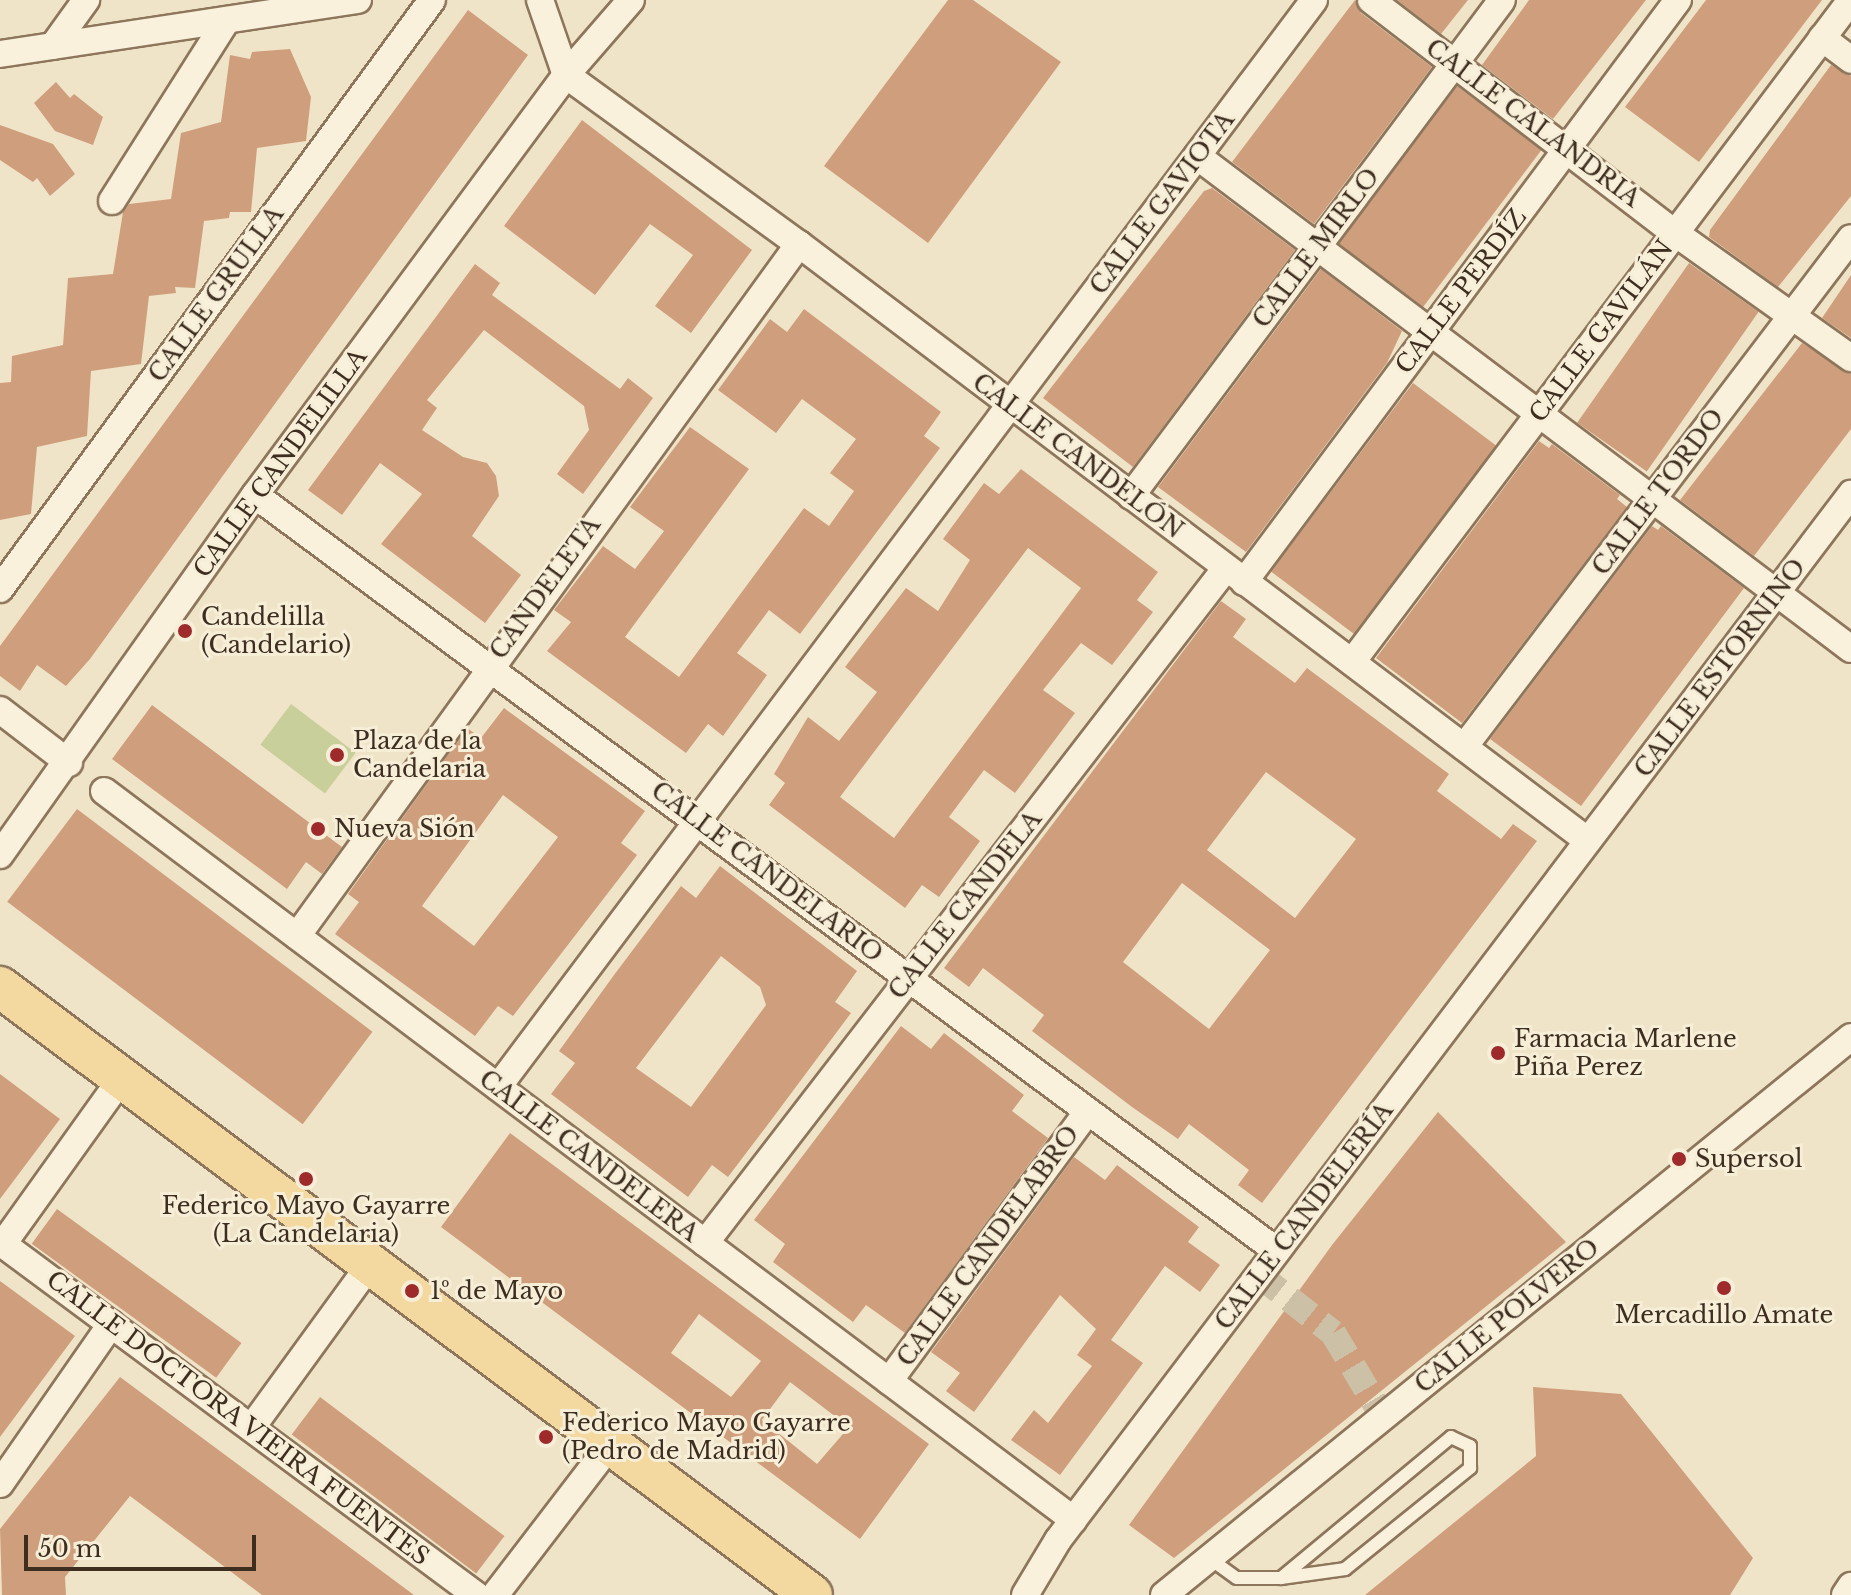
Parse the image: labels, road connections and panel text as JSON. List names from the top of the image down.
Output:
{
  "streets": {
    "street": [
      "CALLE CALANDRIA",
      "CALLE GAVIOTA",
      "CALLE MIRLO",
      "CALLE PERDÍZ",
      "CALLE GRULLA",
      "CALLE GAVILÁN",
      "CALLE CANDELÓN",
      "CALLE CANDELILLA",
      "CALLE TORDO",
      "CANDELETA",
      "CALLE ESTORNINO",
      "CALLE CANDELARIO",
      "CALLE CANDELA",
      "CALLE CANDELERA",
      "CALLE CANDELERÍA",
      "CALLE CANDELABRO",
      "CALLE POLVERO",
      "CALLE DOCTORA VIEIRA FUENTES"
    ]
  },
  "crossings": [
    ["CALLE CALANDRIA", "CALLE MIRLO"],
    ["CALLE CALANDRIA", "CALLE PERDÍZ"],
    ["CALLE CALANDRIA", "CALLE GAVILÁN"],
    ["CALLE CALANDRIA", "CALLE TORDO"],
    ["CALLE GAVIOTA", "CALLE CANDELÓN"],
    ["CALLE GAVIOTA", "CALLE CANDELARIO"],
    ["CALLE GAVIOTA", "CALLE CANDELERA"],
    ["CALLE MIRLO", "CALLE CANDELÓN"],
    ["CALLE PERDÍZ", "CALLE CANDELÓN"],
    ["CALLE PERDÍZ", "CALLE CANDELA"],
    ["CALLE GAVILÁN", "CALLE CANDELÓN"],
    ["CALLE CANDELÓN", "CALLE CANDELILLA"],
    ["CALLE CANDELÓN", "CALLE TORDO"],
    ["CALLE CANDELÓN", "CANDELETA"],
    ["CALLE CANDELÓN", "CALLE ESTORNINO"],
    ["CALLE CANDELÓN", "CALLE CANDELA"],
    ["CALLE CANDELÓN", "CALLE CANDELERÍA"],
    ["CALLE CANDELILLA", "CALLE CANDELARIO"],
    ["CANDELETA", "CALLE CANDELARIO"],
    ["CANDELETA", "CALLE CANDELERA"],
    ["CALLE ESTORNINO", "CALLE CANDELERÍA"],
    ["CALLE CANDELARIO", "CALLE CANDELA"],
    ["CALLE CANDELARIO", "CALLE CANDELERÍA"],
    ["CALLE CANDELARIO", "CALLE CANDELABRO"],
    ["CALLE CANDELA", "CALLE CANDELERA"],
    ["CALLE CANDELERA", "CALLE CANDELERÍA"],
    ["CALLE CANDELERA", "CALLE CANDELABRO"]
  ],
  "places": [
    "Candelilla (Candelario)",
    "Plaza de la Candelaria",
    "Nueva Sión",
    "Farmacia Marlene Piña Perez",
    "Supersol",
    "Federico Mayo Gayarre (La Candelaria)",
    "Mercadillo Amate",
    "1º de Mayo",
    "Federico Mayo Gayarre (Pedro de Madrid)"
  ],
  "scale_bar": "50 m"
}
